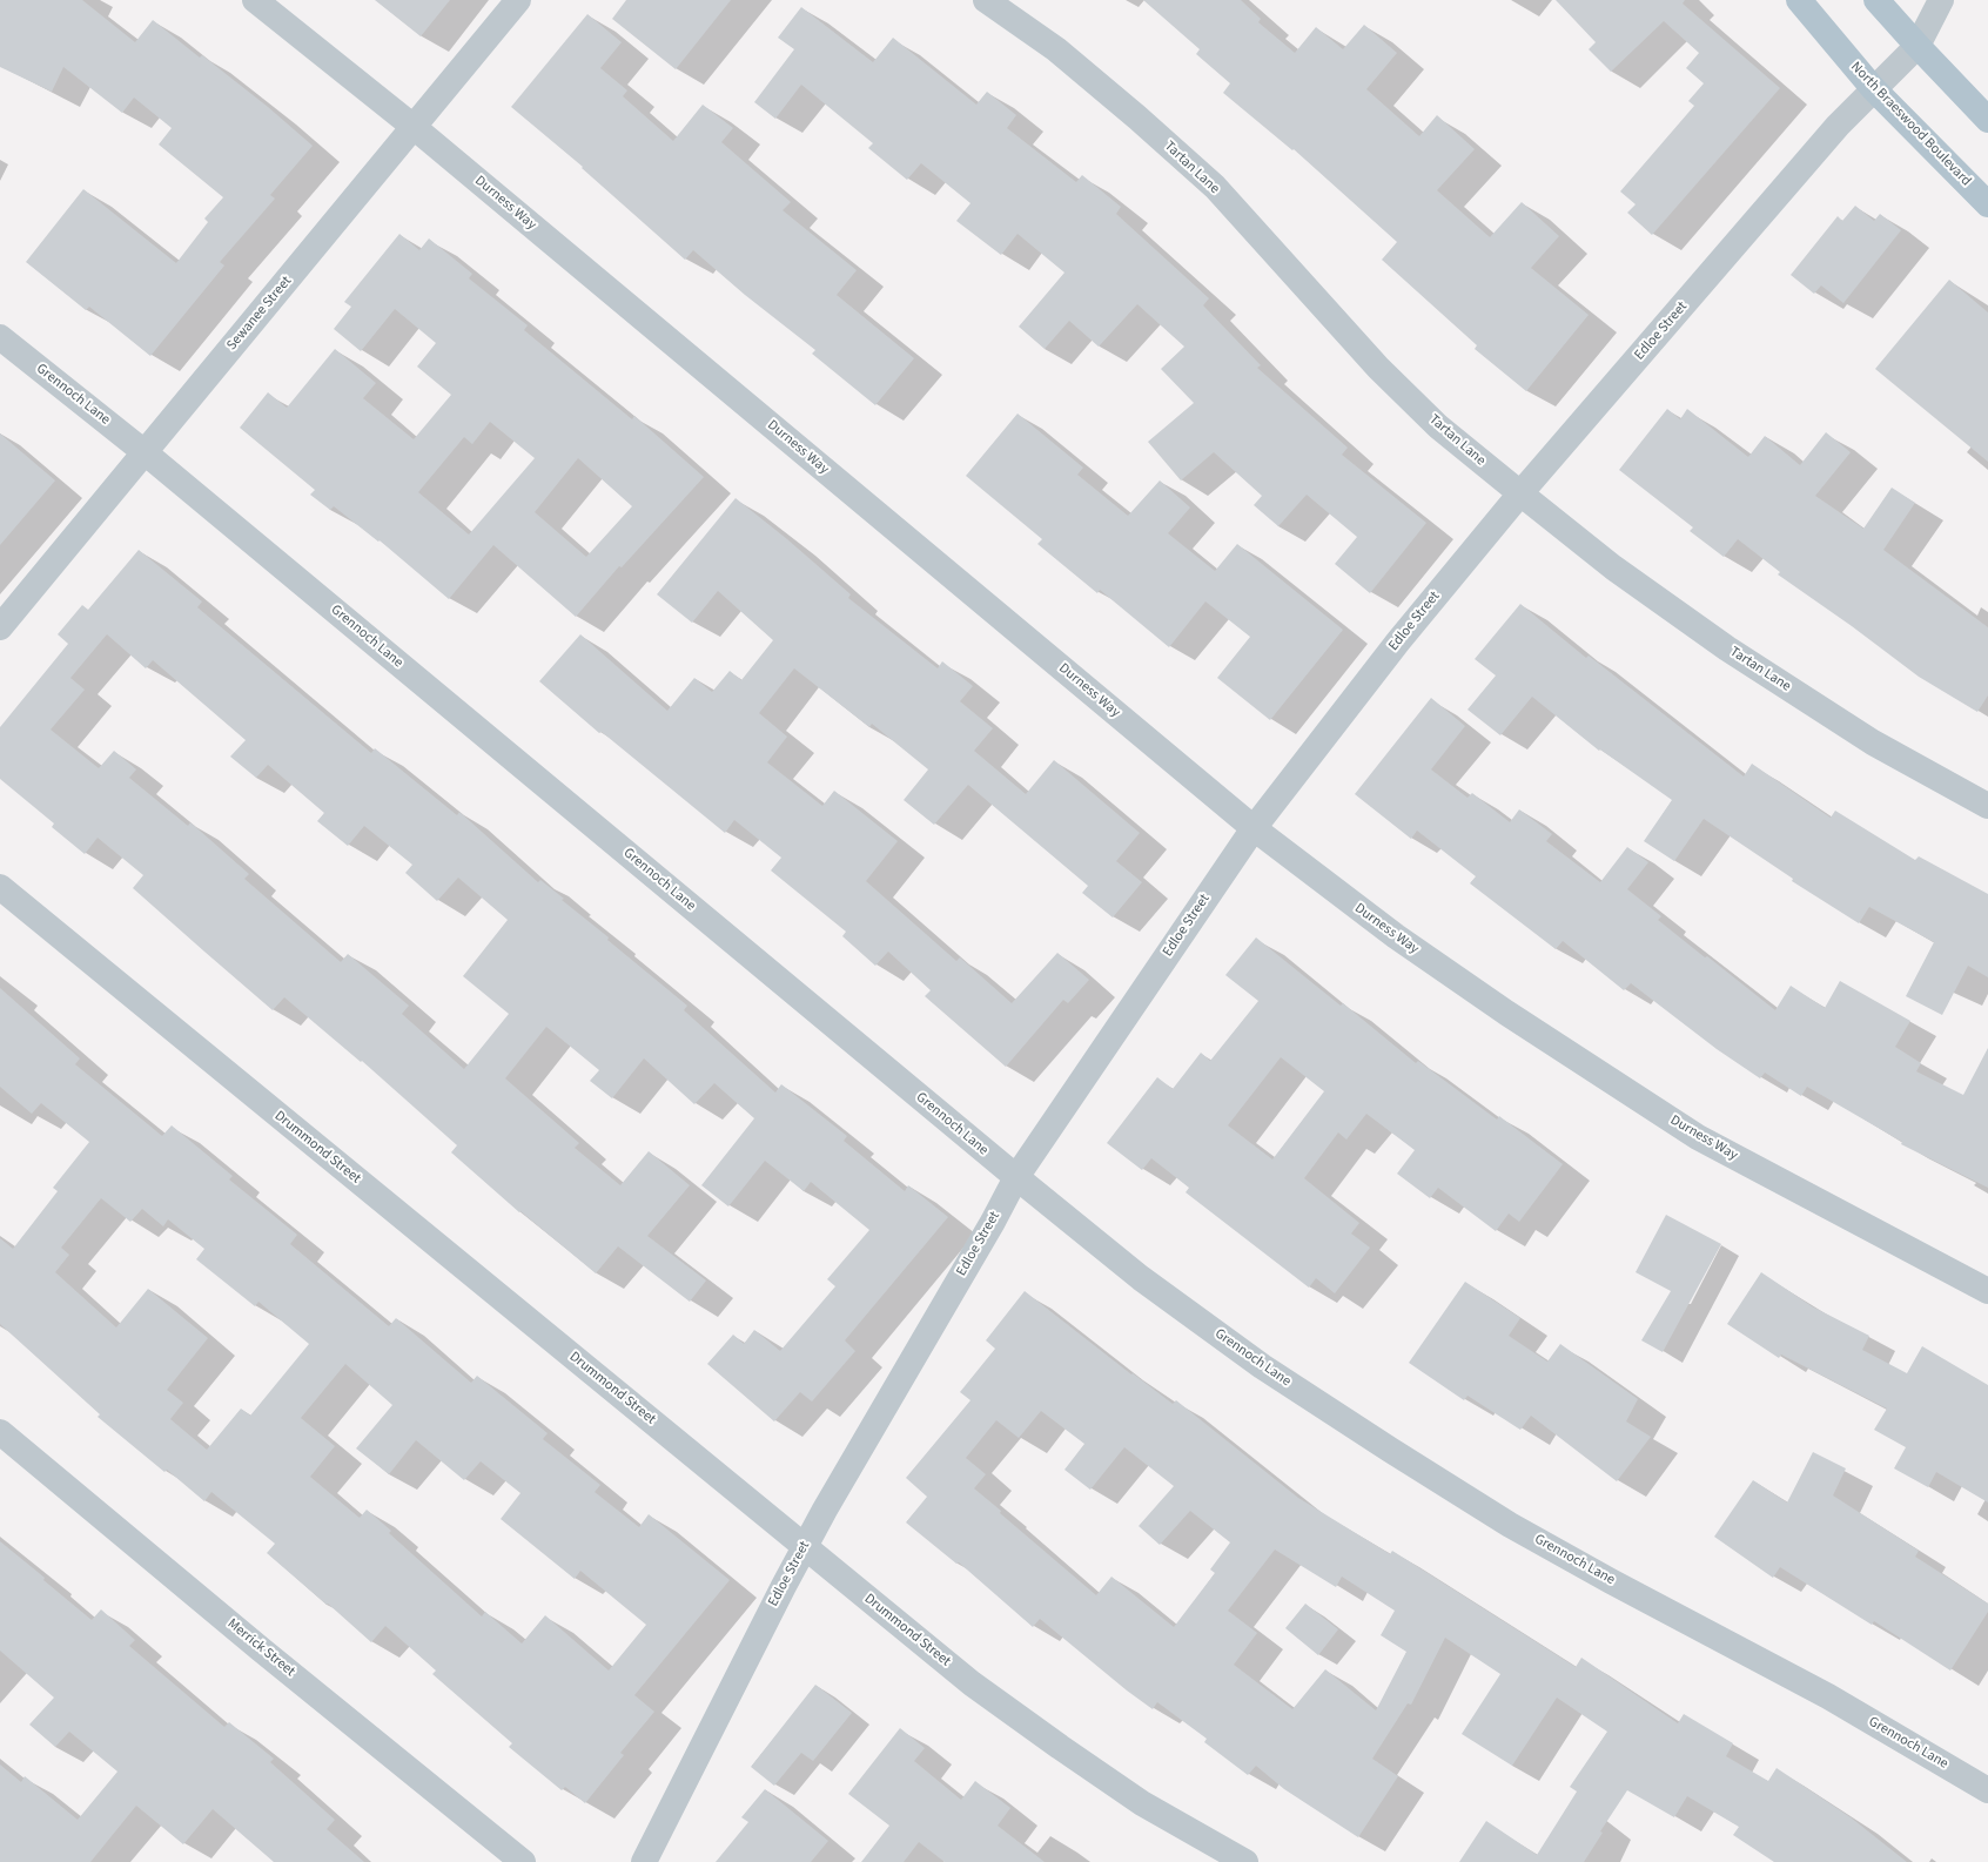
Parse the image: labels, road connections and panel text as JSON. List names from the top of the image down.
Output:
{
  "streets": {
    "main road": ["North Braeswood Boulevard"],
    "street": [
      "Tartan Lane",
      "Durness Way",
      "Sewanee Street",
      "Edloe Street",
      "Grennoch Lane",
      "Drummond Street",
      "Merrick Street"
    ]
  },
  "crossings": [
    ["North Braeswood Boulevard", "Edloe Street"],
    ["Tartan Lane", "Edloe Street"],
    ["Durness Way", "Sewanee Street"],
    ["Durness Way", "Edloe Street"],
    ["Sewanee Street", "Grennoch Lane"],
    ["Edloe Street", "Grennoch Lane"],
    ["Edloe Street", "Drummond Street"]
  ]
}
